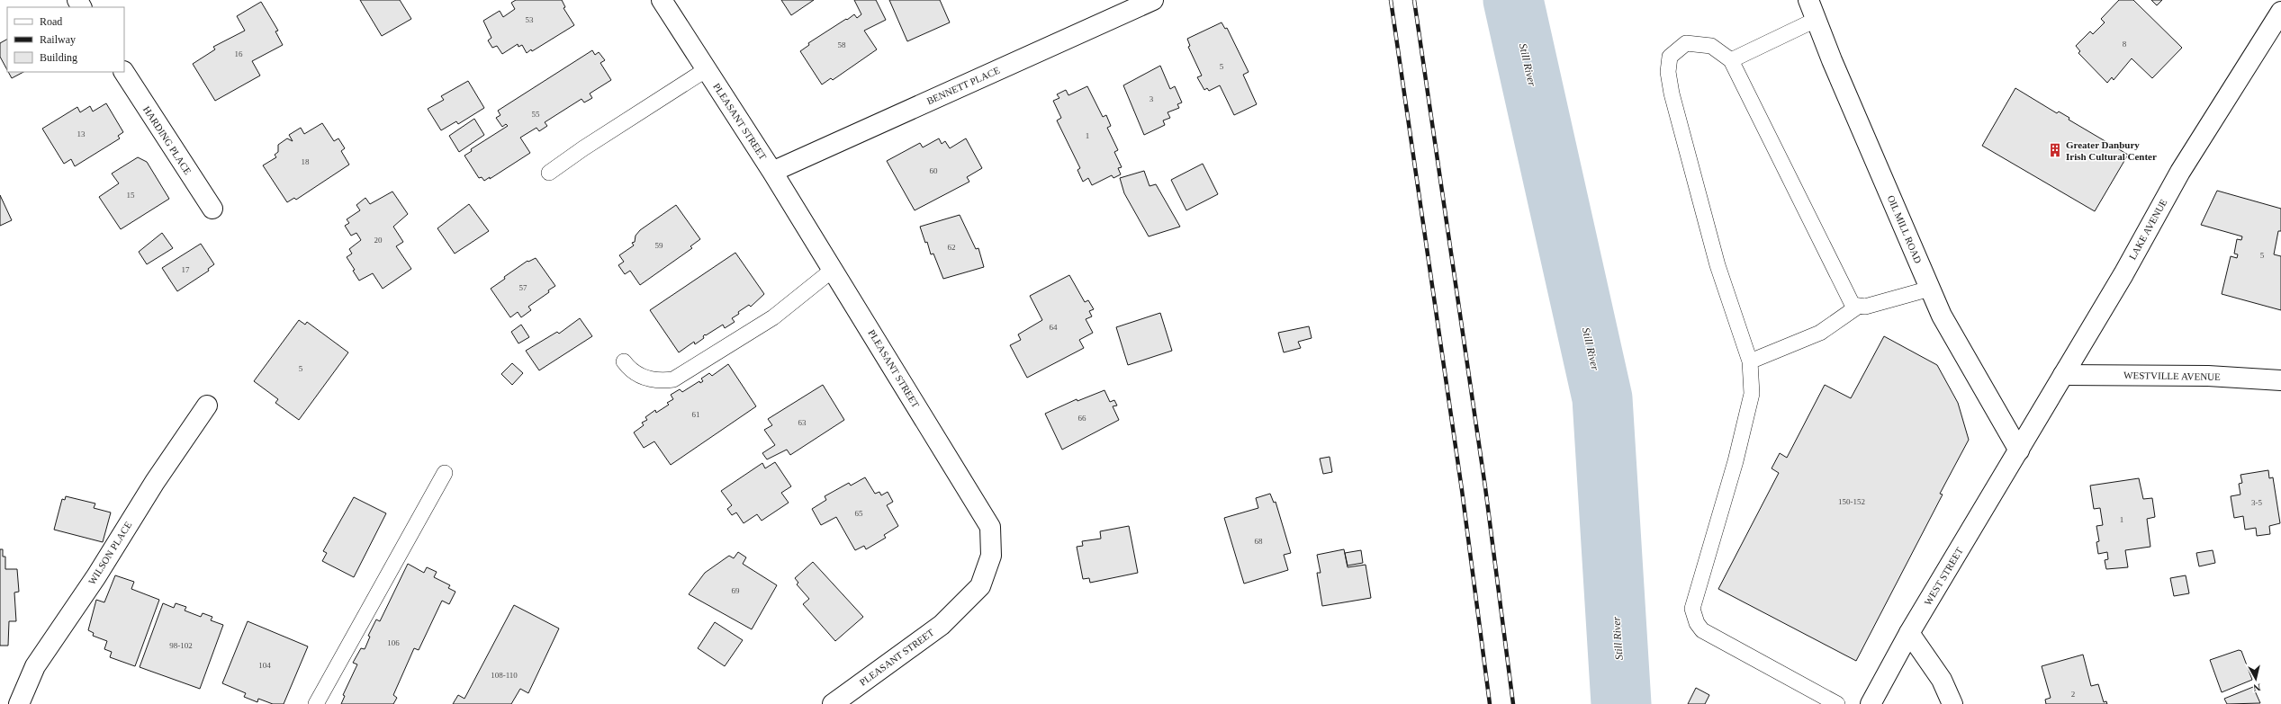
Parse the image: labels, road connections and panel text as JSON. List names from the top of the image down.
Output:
{
  "streets": {
    "street": [
      "BENNETT PLACE",
      "PLEASANT STREET",
      "HARDING PLACE",
      "OIL MILL ROAD",
      "LAKE AVENUE",
      "WESTVILLE AVENUE",
      "WILSON PLACE",
      "WEST STREET"
    ]
  },
  "crossings": [
    ["BENNETT PLACE", "PLEASANT STREET"],
    ["OIL MILL ROAD", "LAKE AVENUE"],
    ["OIL MILL ROAD", "WEST STREET"],
    ["LAKE AVENUE", "WESTVILLE AVENUE"],
    ["LAKE AVENUE", "WEST STREET"]
  ],
  "water": ["Still River"],
  "places": {
    "building": ["Greater Danbury Irish Cultural Center"]
  },
  "house_numbers": [
    "53",
    "8",
    "58",
    "16",
    "5",
    "3",
    "55",
    "13",
    "1",
    "18",
    "60",
    "15",
    "20",
    "59",
    "62",
    "5",
    "17",
    "57",
    "64",
    "5",
    "61",
    "66",
    "63",
    "150-152",
    "3-5",
    "65",
    "1",
    "68",
    "69",
    "106",
    "98-102",
    "104",
    "108-110",
    "2"
  ],
  "legend": ["Road", "Railway", "Building"],
  "north": "bottom"
}
